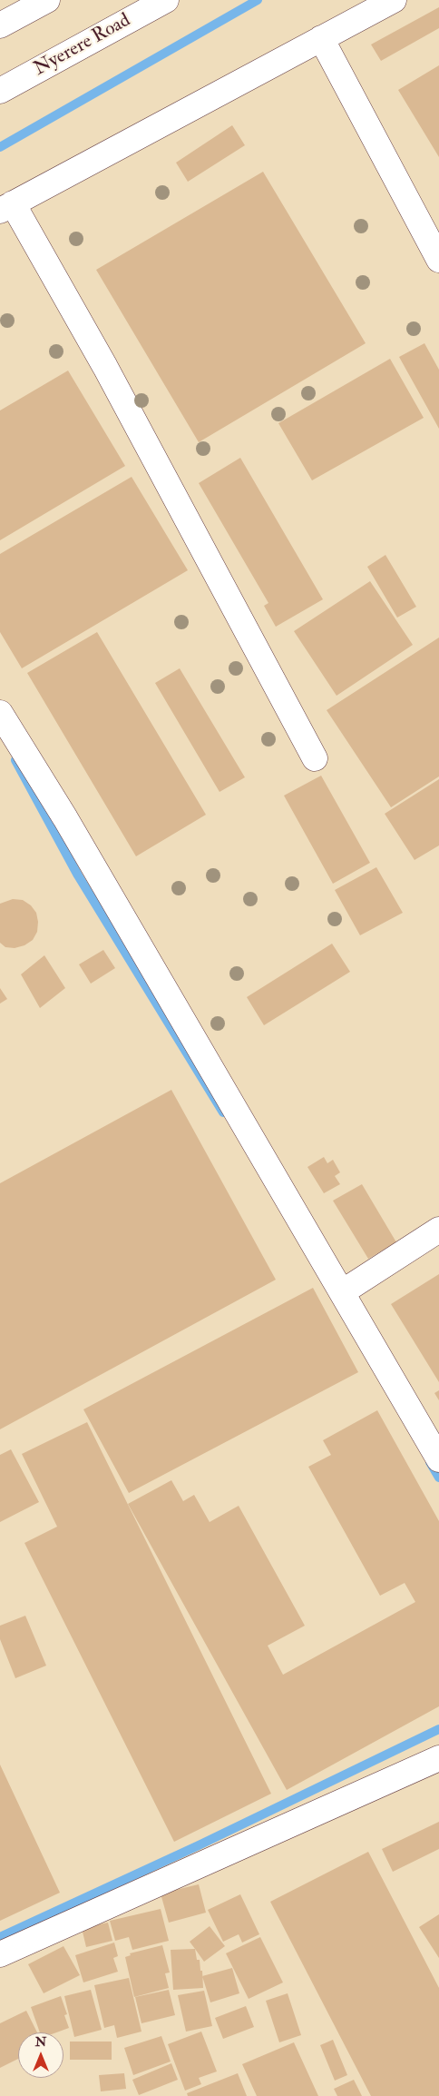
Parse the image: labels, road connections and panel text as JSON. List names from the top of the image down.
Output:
{
  "streets": {
    "main road": ["Nyerere Road"]
  },
  "north": "top"
}
